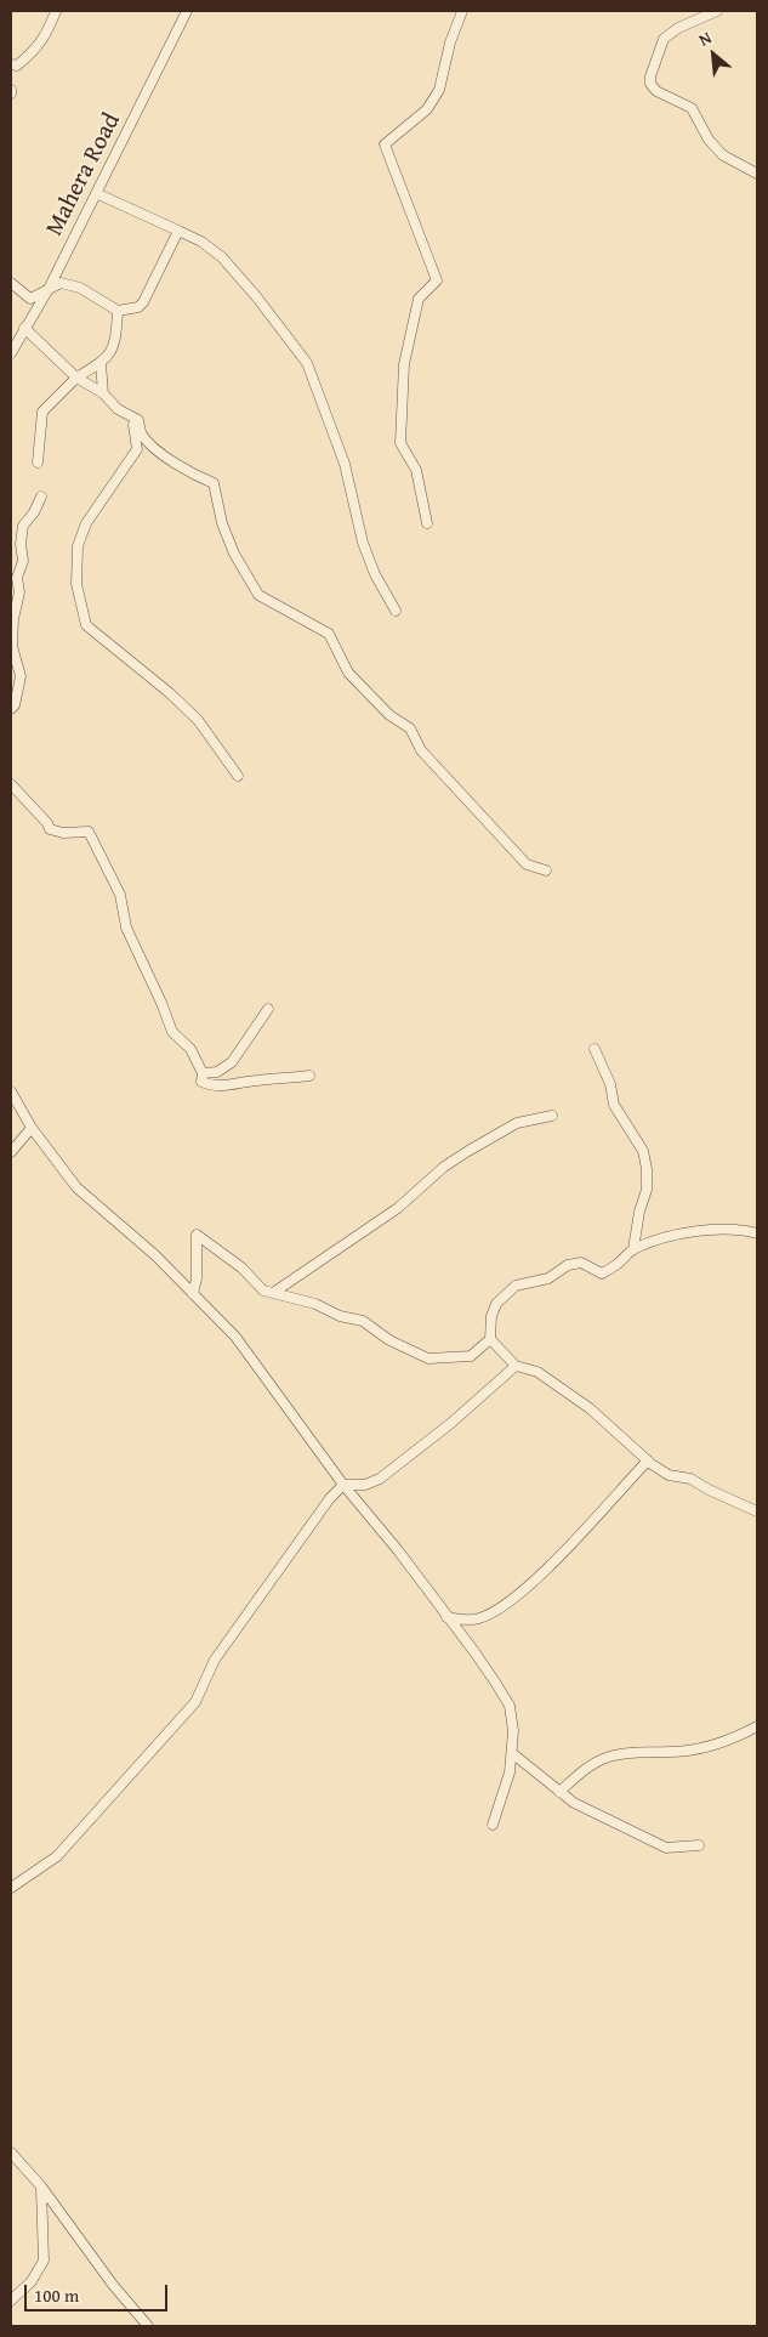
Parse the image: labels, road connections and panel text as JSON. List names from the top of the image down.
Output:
{
  "streets": {
    "street": ["Mahera Road"]
  },
  "scale_bar": "100 m",
  "north": "top left"
}
